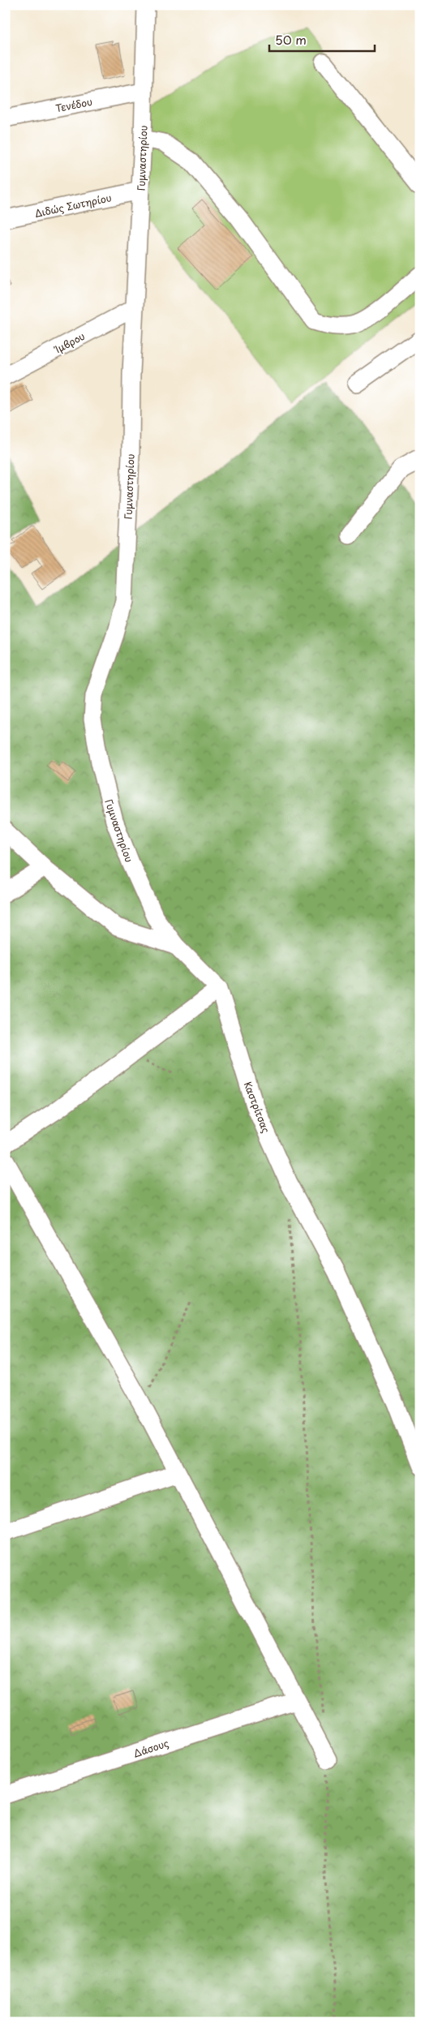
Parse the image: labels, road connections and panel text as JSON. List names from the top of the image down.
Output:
{
  "streets": {
    "street": [
      "Τενέδου",
      "Γυμναστηρίου",
      "Διδώς Σωτηρίου",
      "Ίμβρου",
      "Καστρίτσας",
      "Δάσους"
    ]
  },
  "crossings": [
    ["Τενέδου", "Γυμναστηρίου"],
    ["Γυμναστηρίου", "Διδώς Σωτηρίου"],
    ["Γυμναστηρίου", "Ίμβρου"],
    ["Γυμναστηρίου", "Καστρίτσας"]
  ],
  "scale_bar": "50 m"
}
